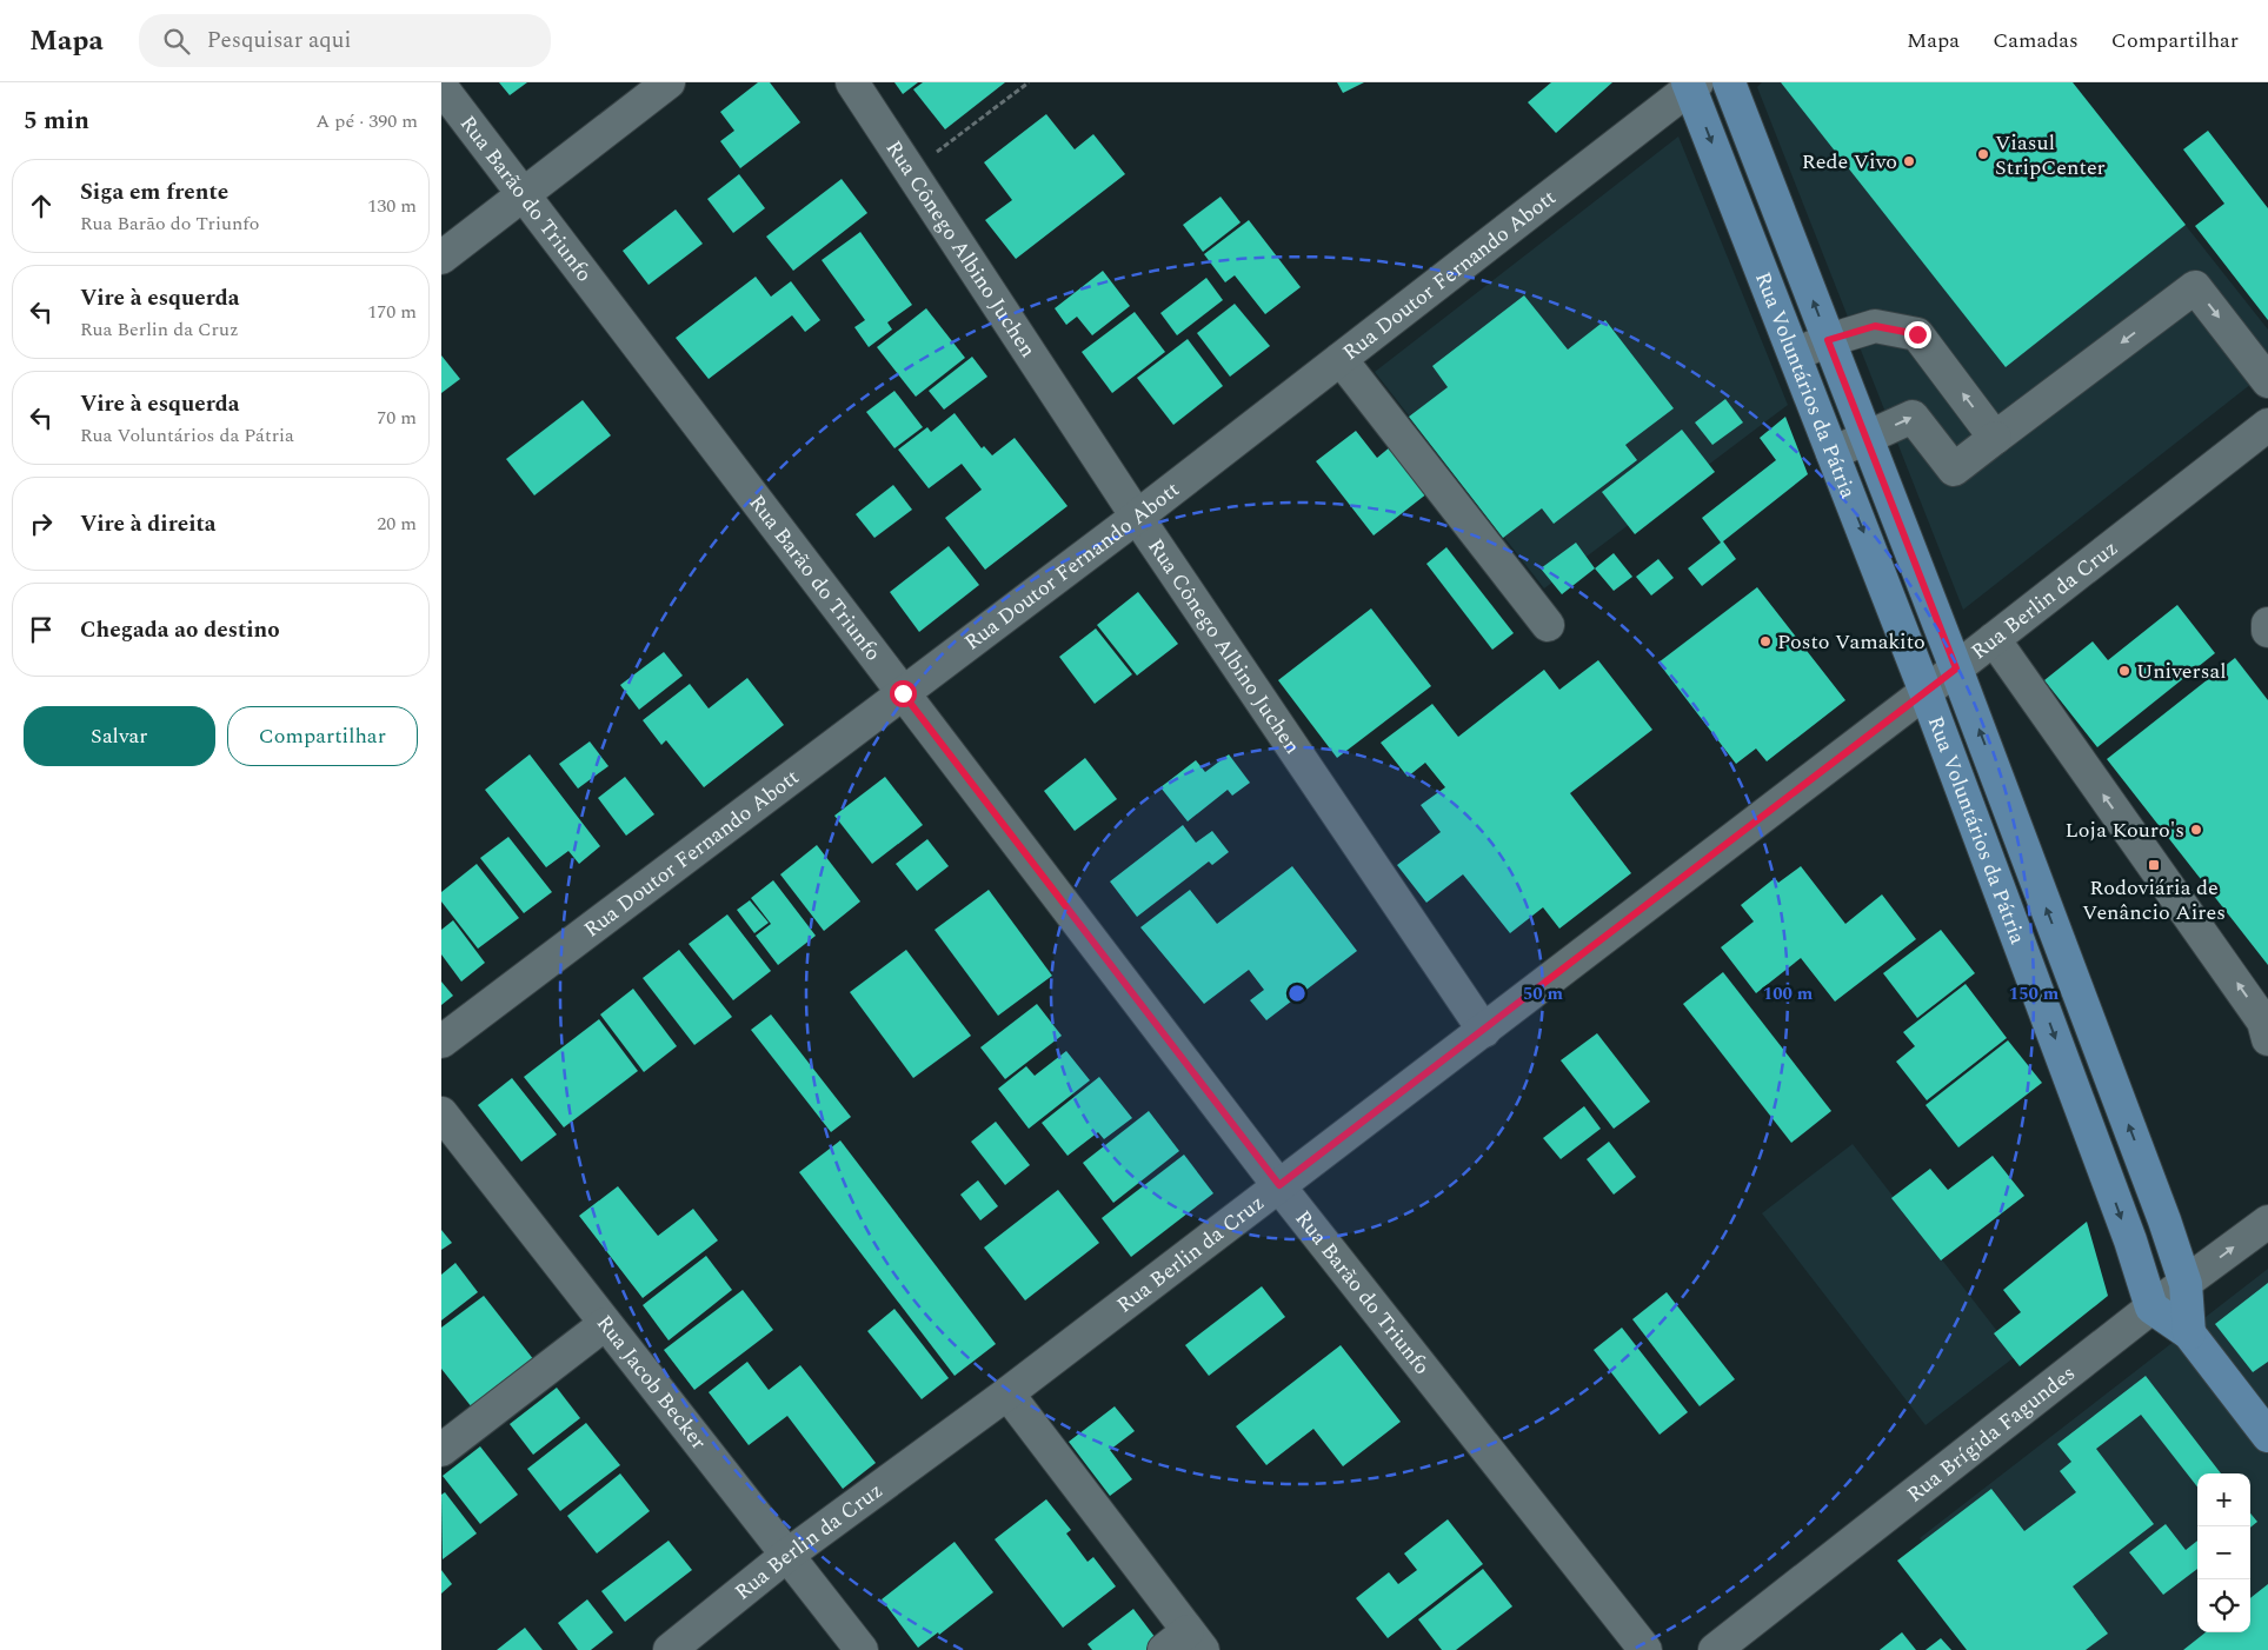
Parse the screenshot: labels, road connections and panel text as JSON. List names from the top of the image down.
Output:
{
  "streets": {
    "main road": ["Rua Voluntários da Pátria"],
    "street": [
      "Rua Barão do Triunfo",
      "Rua Cônego Albino Juchen",
      "Rua Doutor Fernando Abott",
      "Rua Berlin da Cruz",
      "Rua Jacob Becker",
      "Rua Brígida Fagundes"
    ]
  },
  "crossings": [
    ["Rua Barão do Triunfo", "Rua Doutor Fernando Abott"],
    ["Rua Barão do Triunfo", "Rua Berlin da Cruz"],
    ["Rua Cônego Albino Juchen", "Rua Doutor Fernando Abott"],
    ["Rua Cônego Albino Juchen", "Rua Berlin da Cruz"],
    ["Rua Doutor Fernando Abott", "Rua Voluntários da Pátria"],
    ["Rua Voluntários da Pátria", "Rua Berlin da Cruz"],
    ["Rua Voluntários da Pátria", "Rua Brígida Fagundes"],
    ["Rua Berlin da Cruz", "Rua Jacob Becker"]
  ],
  "places": {
    "other": [
      "Viasul StripCenter",
      "Rede Vivo",
      "Posto Vamakito",
      "Universal",
      "Loja Kouro's"
    ],
    "transit": ["Rodoviária de Venâncio Aires"]
  },
  "page": {
    "header": "Mapa",
    "search": "Pesquisar aqui",
    "nav": ["Mapa", "Camadas", "Compartilhar"],
    "heading": ["5 min", "A pé · 390 m"],
    "list": [
      ["Siga em frente", "Rua Barão do Triunfo", "130 m"],
      ["Vire à esquerda", "Rua Berlin da Cruz", "170 m"],
      ["Vire à esquerda", "Rua Voluntários da Pátria", "70 m"],
      ["Vire à direita", "20 m"],
      "Chegada ao destino"
    ],
    "buttons": ["Salvar", "Compartilhar"],
    "map_buttons": ["+", "−"]
  },
  "rings": ["50 m", "100 m", "150 m"]
}
